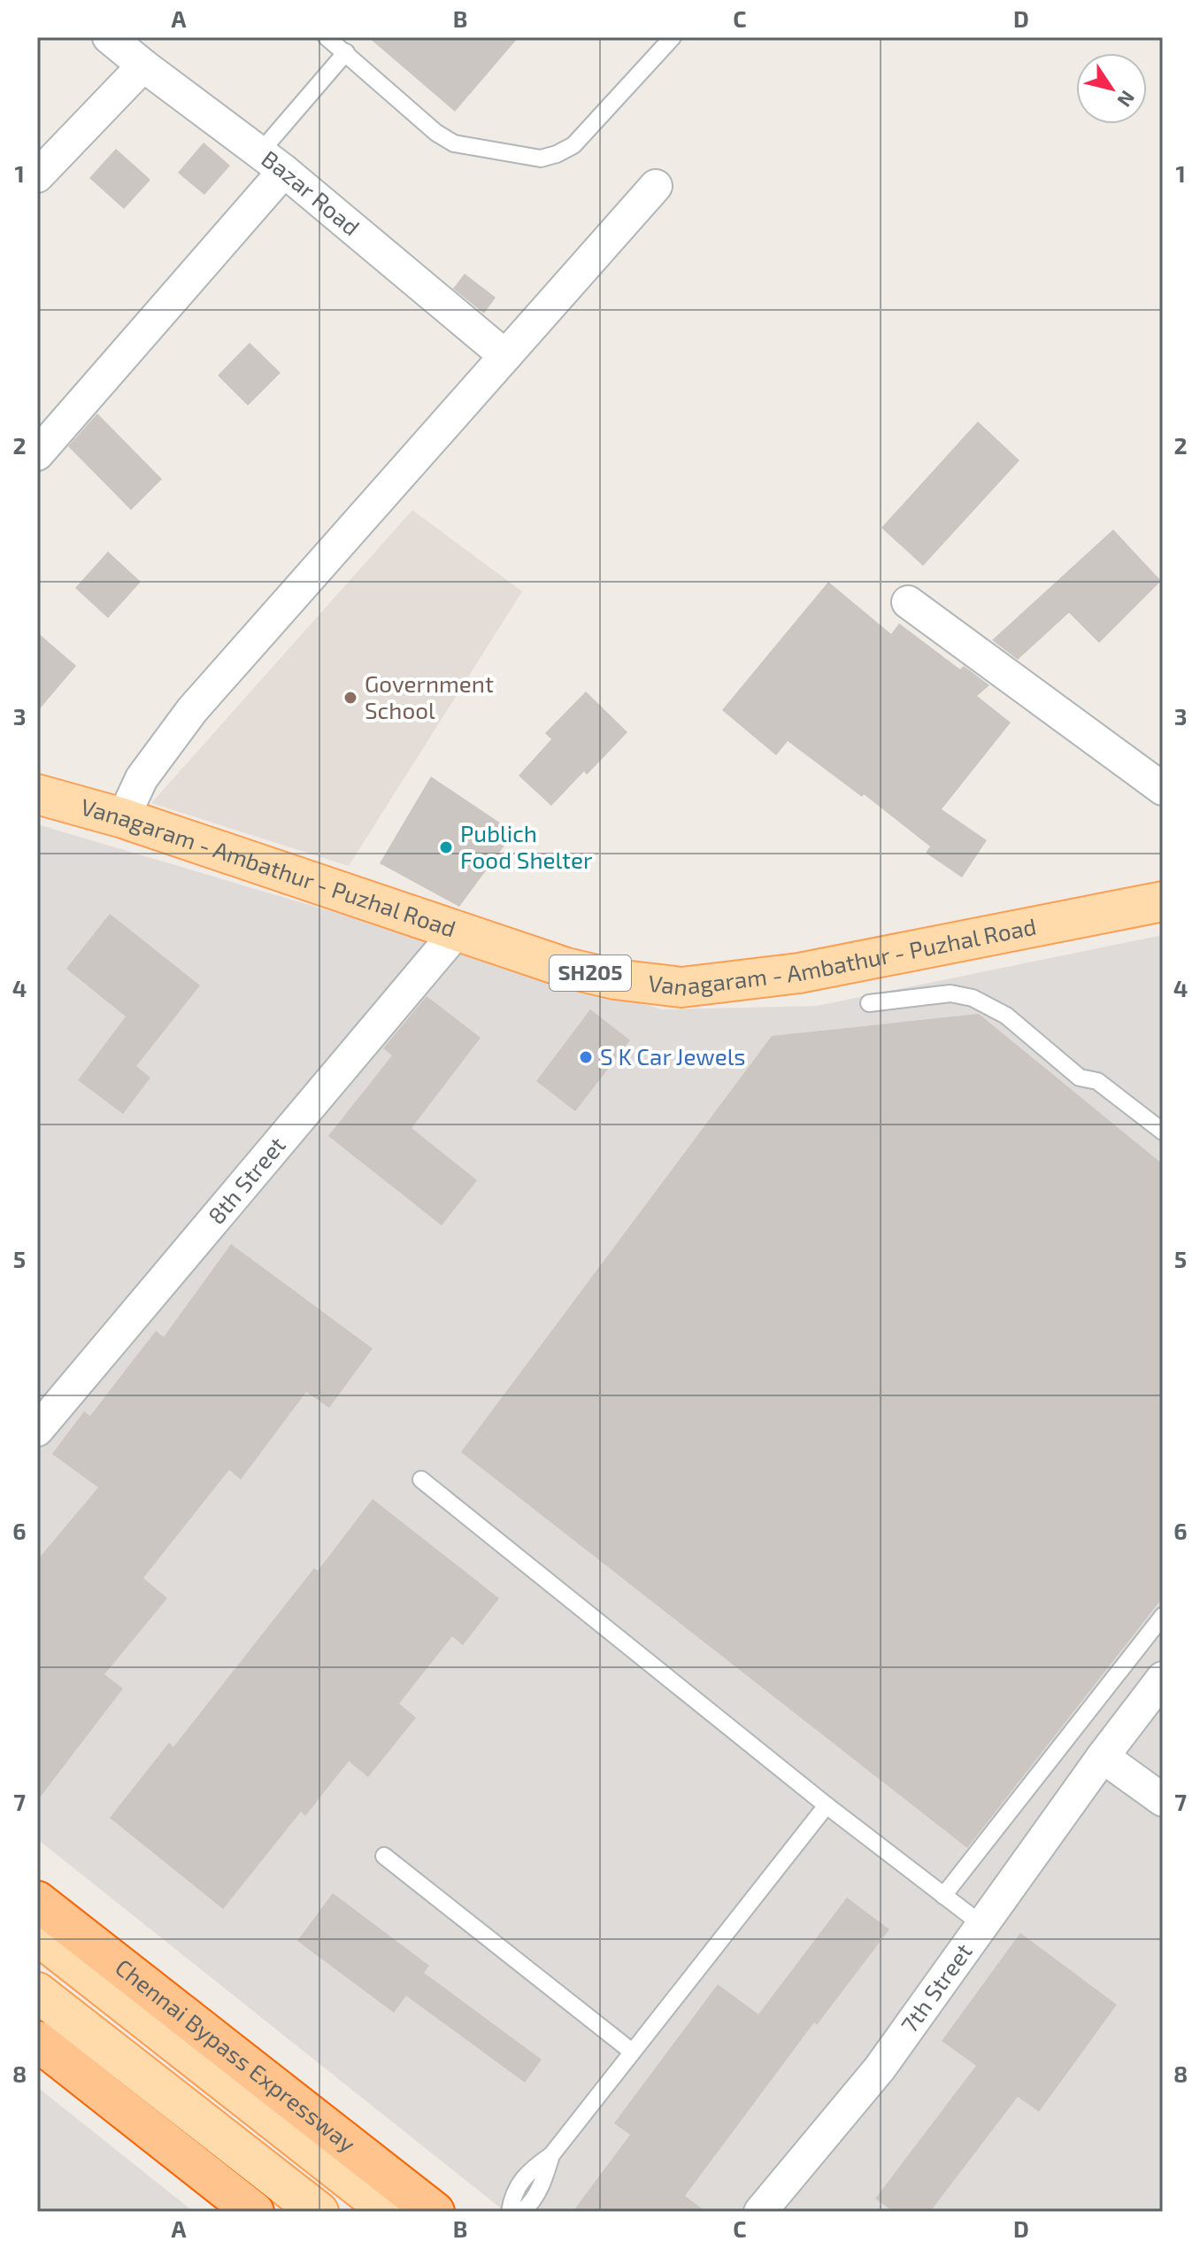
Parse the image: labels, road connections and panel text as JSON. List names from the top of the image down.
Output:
{
  "streets": {
    "highway": ["Chennai Bypass Expressway"],
    "main road": ["Vanagaram - Ambathur - Puzhal Road", "SH205"],
    "street": ["Bazar Road", "8th Street", "7th Street"]
  },
  "crossings": [
    ["Vanagaram - Ambathur - Puzhal Road", "8th Street"]
  ],
  "places": ["Government School", "Publich Food Shelter", "S K Car Jewels"],
  "north": "bottom right",
  "grid": {
    "columns": [
      "A",
      "B",
      "C",
      "D"
    ],
    "rows": [
      "1",
      "2",
      "3",
      "4",
      "5",
      "6",
      "7",
      "8"
    ]
  }
}
